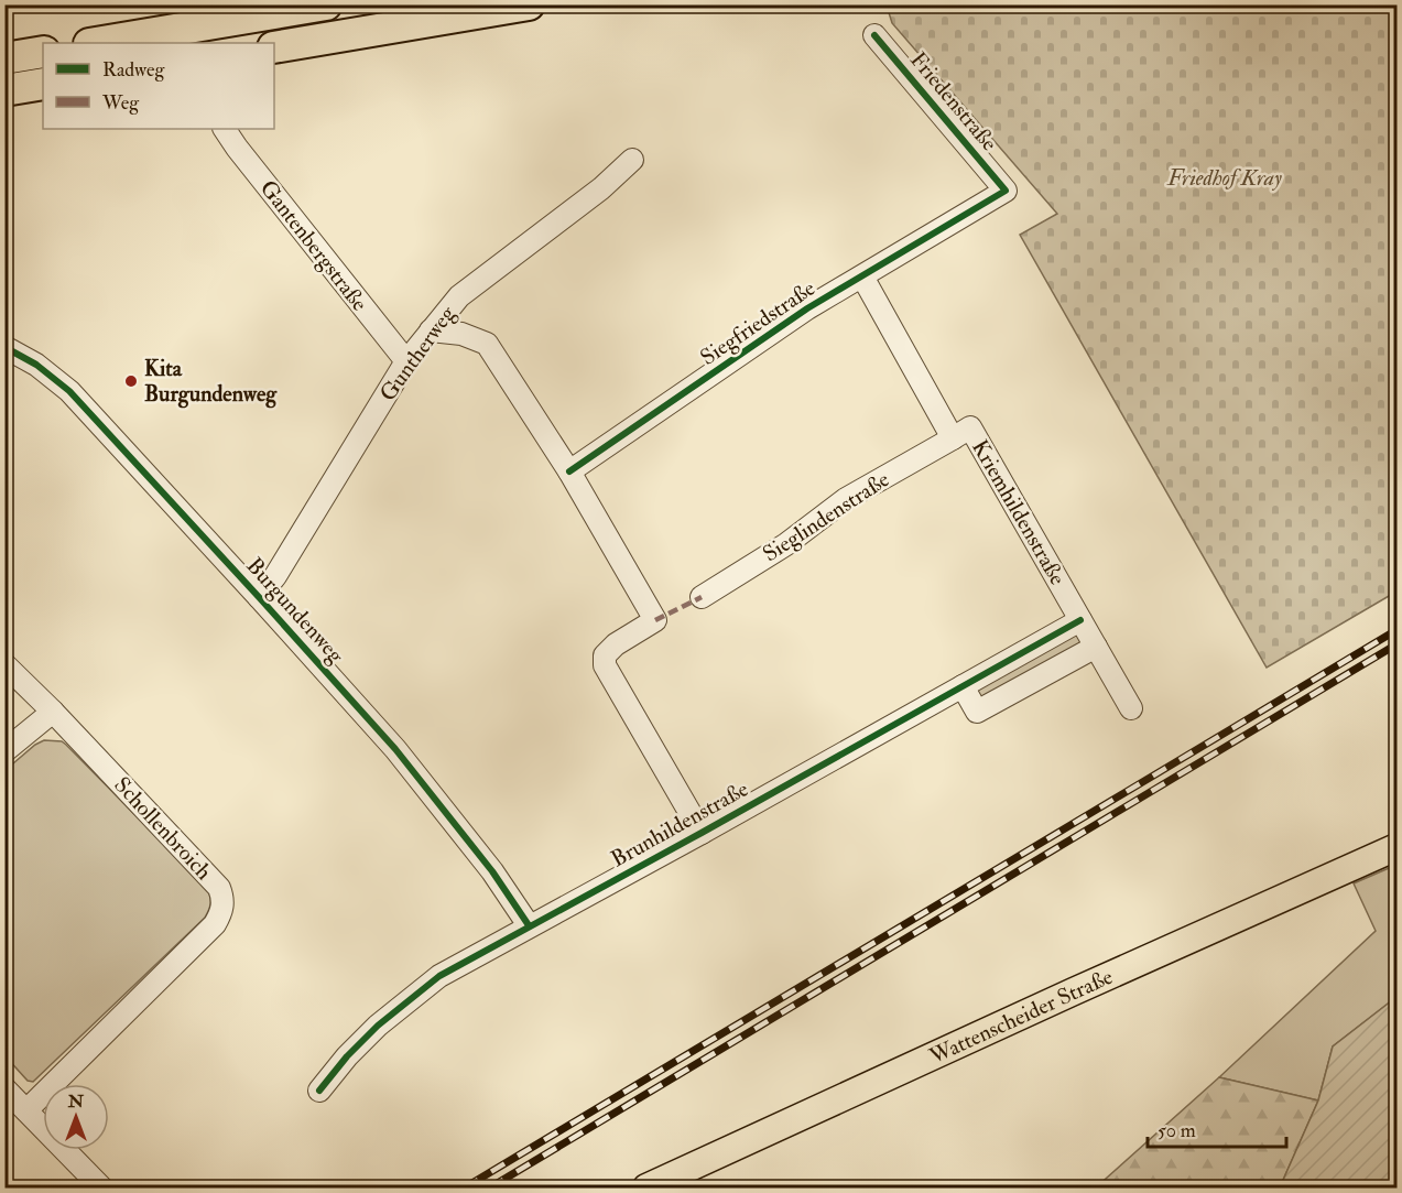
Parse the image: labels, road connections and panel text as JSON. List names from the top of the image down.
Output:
{
  "streets": {
    "main road": ["Wattenscheider Straße"],
    "street": [
      "Friedenstraße",
      "Gantenbergstraße",
      "Siegfriedstraße",
      "Guntherweg",
      "Kriemhildenstraße",
      "Sieglindenstraße",
      "Burgundenweg",
      "Brunhildenstraße",
      "Schollenbroich"
    ]
  },
  "crossings": [
    ["Friedenstraße", "Siegfriedstraße"],
    ["Gantenbergstraße", "Guntherweg"],
    ["Siegfriedstraße", "Kriemhildenstraße"],
    ["Guntherweg", "Burgundenweg"],
    ["Kriemhildenstraße", "Sieglindenstraße"],
    ["Kriemhildenstraße", "Brunhildenstraße"],
    ["Burgundenweg", "Brunhildenstraße"]
  ],
  "parks": ["Friedhof Kray"],
  "places": ["Kita Burgundenweg"],
  "legend": ["Radweg", "Weg"],
  "scale_bar": "50 m",
  "north": "top"
}
